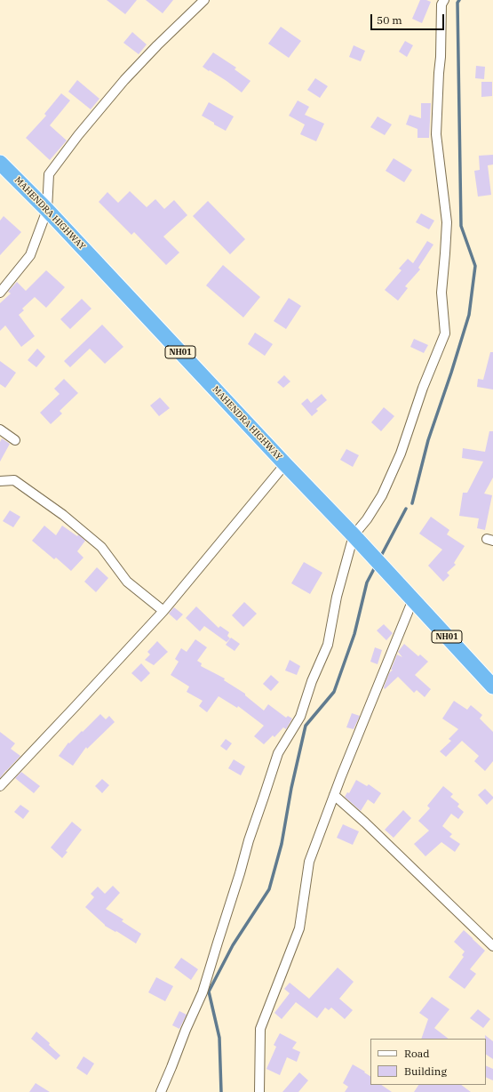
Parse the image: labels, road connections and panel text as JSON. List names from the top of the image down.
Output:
{
  "streets": {
    "highway": ["MAHENDRA HIGHWAY", "NH01"]
  },
  "legend": ["Road", "Building"],
  "scale_bar": "50 m"
}
